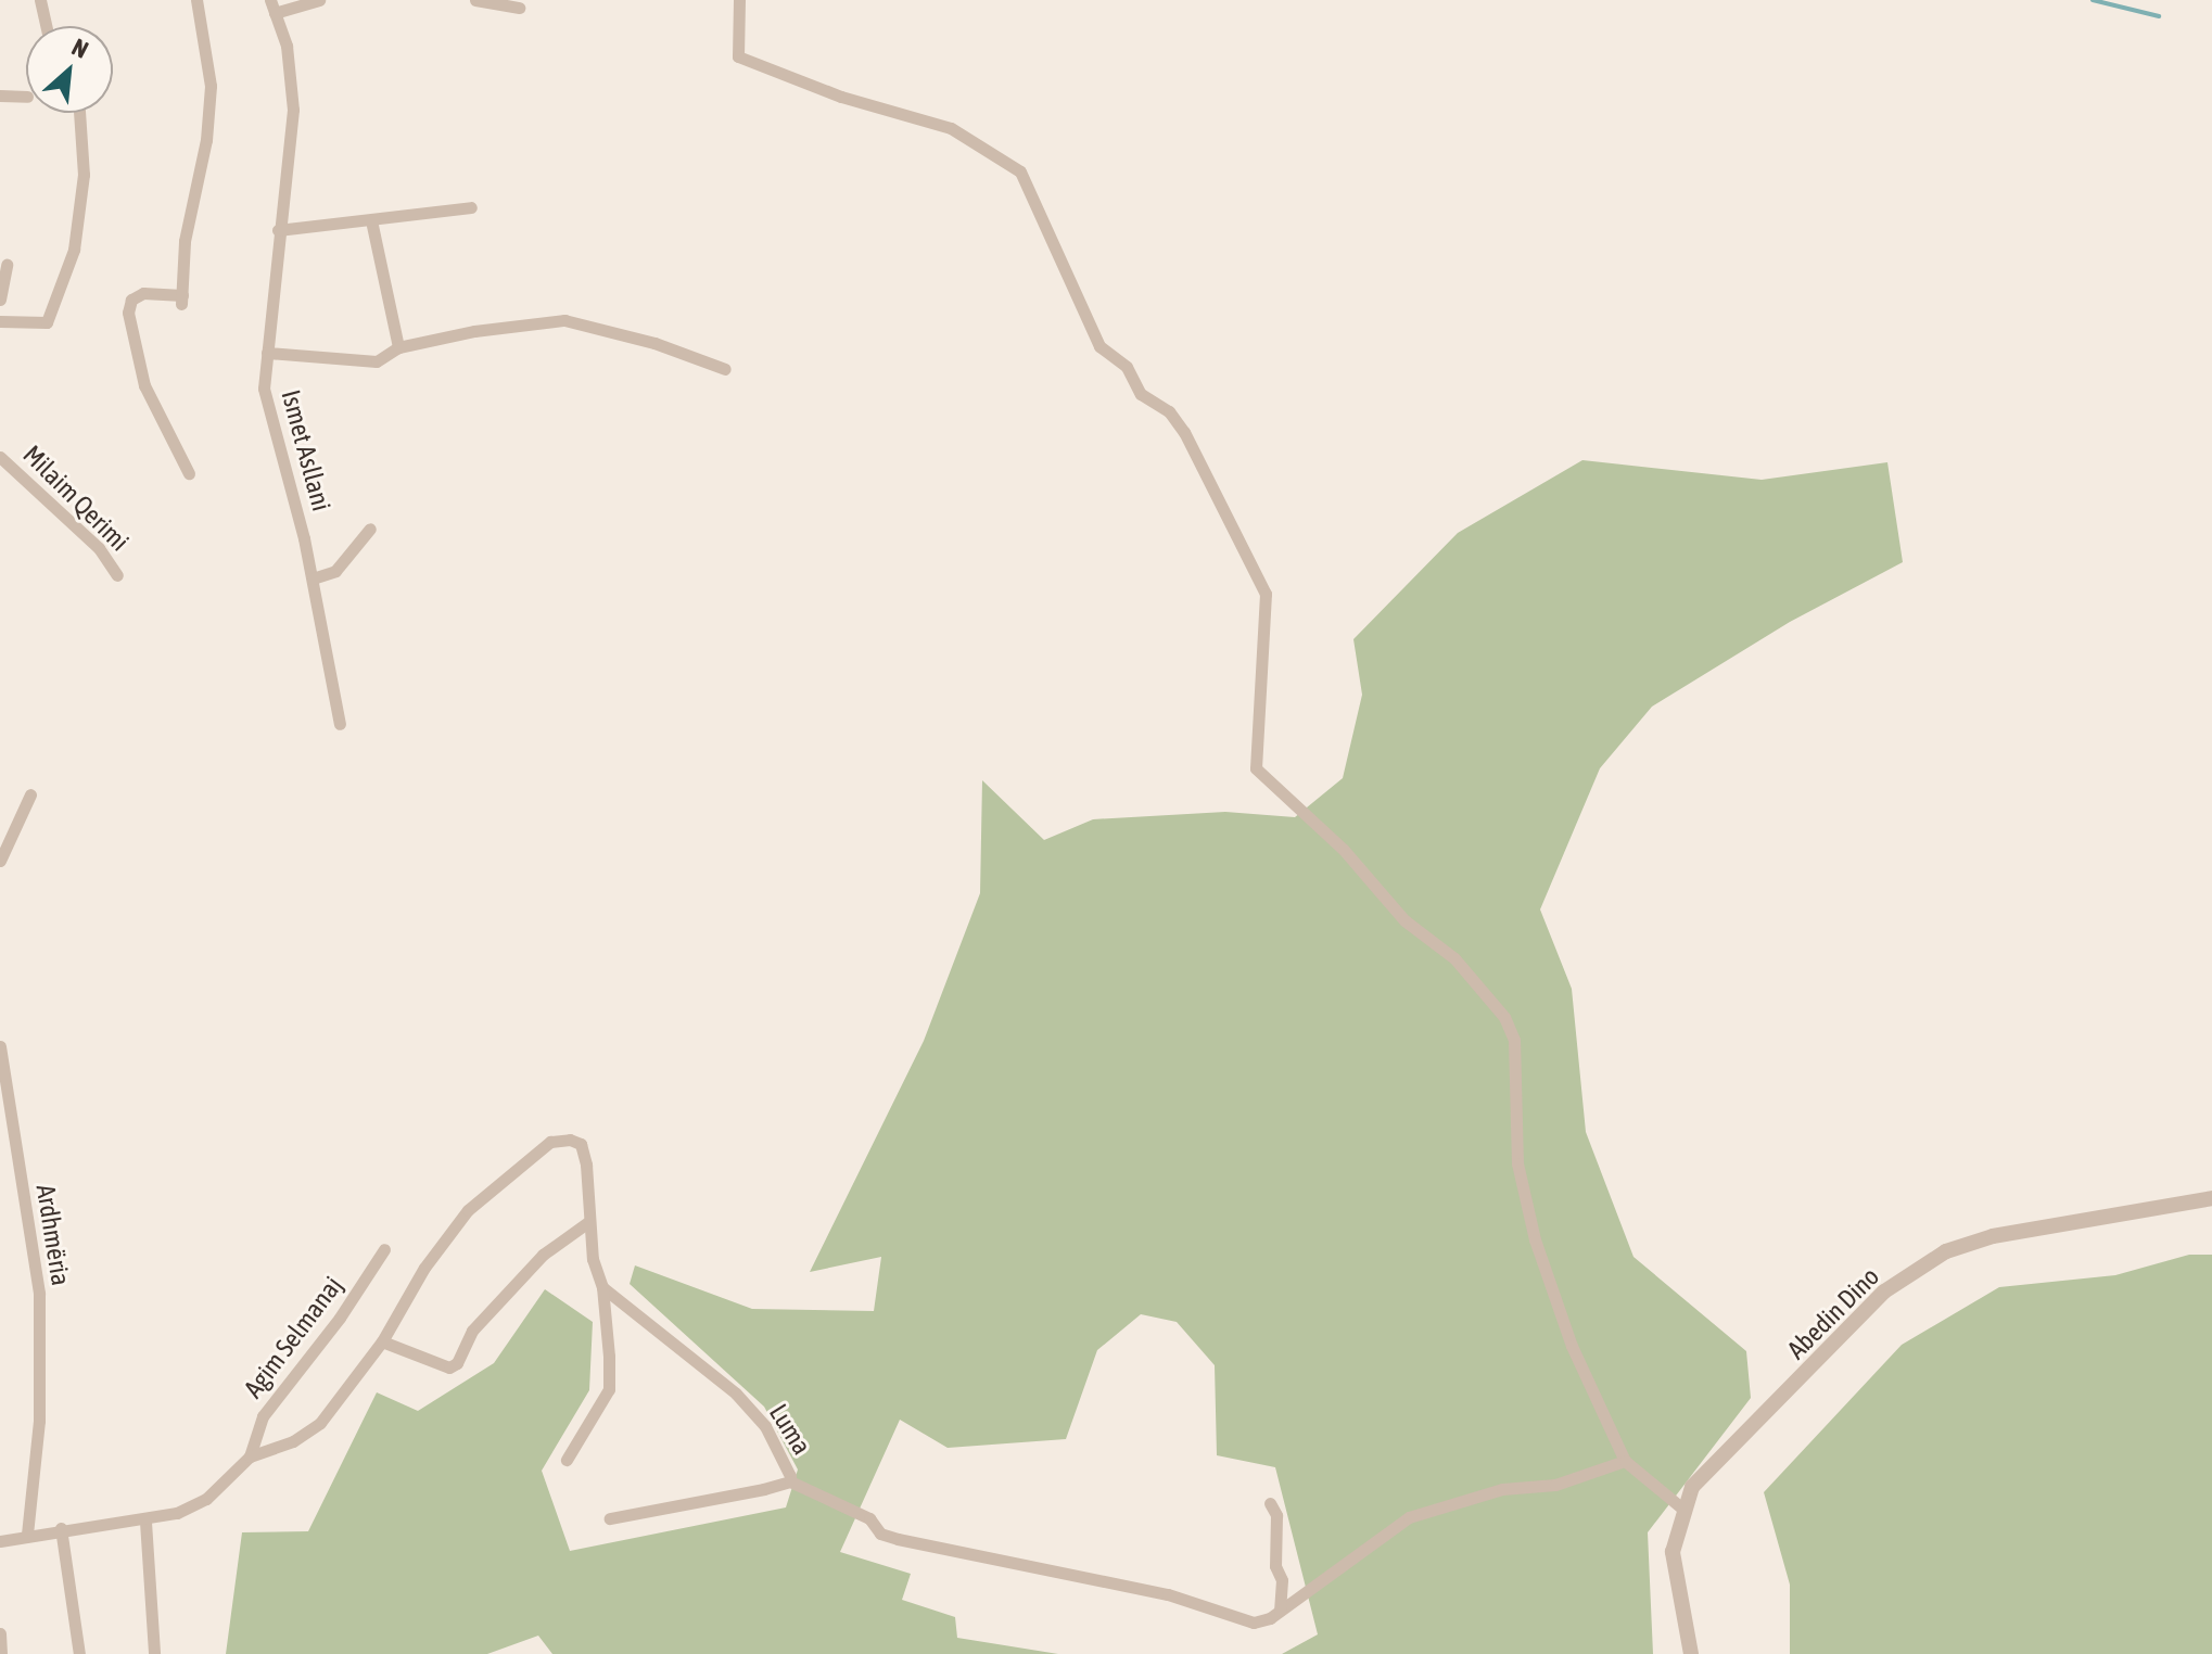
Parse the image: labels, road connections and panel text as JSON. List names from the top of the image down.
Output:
{
  "streets": {
    "street": [
      "Ismet Asllani",
      "Milaim Qerimi",
      "Ardhmëria",
      "Abedin Dino",
      "Agim Selmanaj",
      "Luma"
    ]
  },
  "north": "top right"
}
